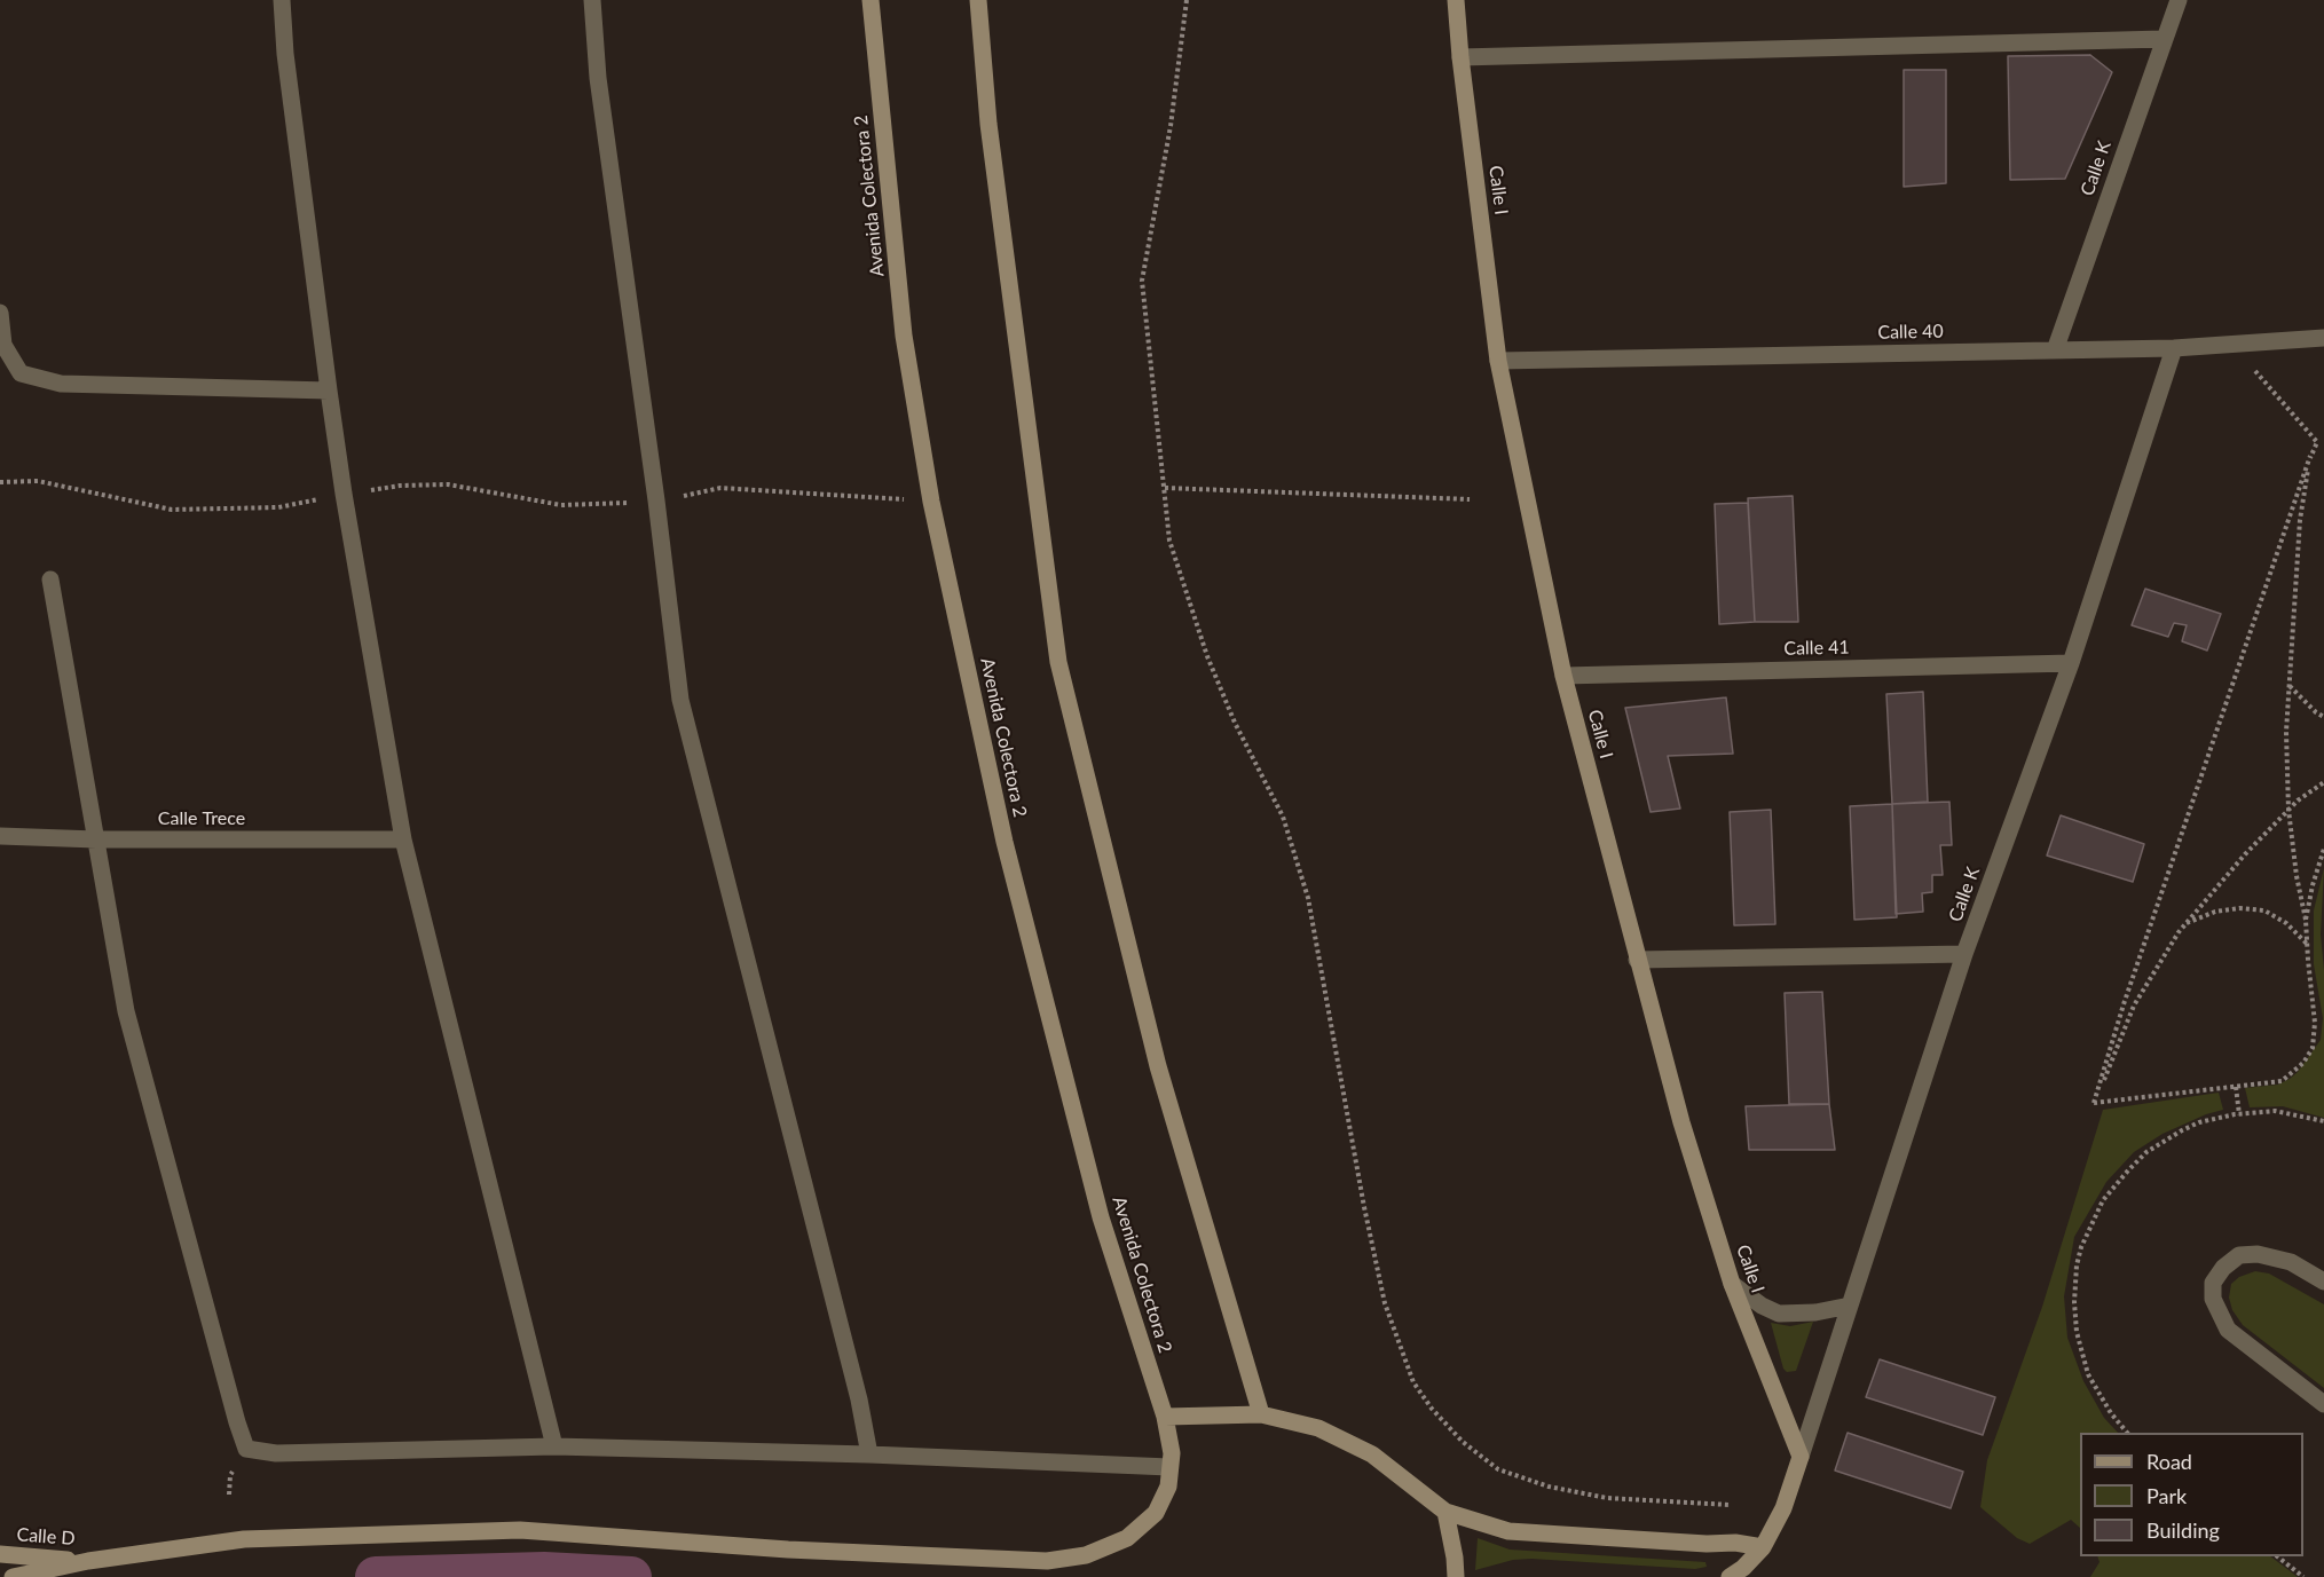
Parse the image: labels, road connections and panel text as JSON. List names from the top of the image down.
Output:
{
  "streets": {
    "street": [
      "Calle K",
      "Calle I",
      "Avenida Colectora 2",
      "Calle 40",
      "Calle 41",
      "Calle Trece",
      "Calle D"
    ]
  },
  "crossings": [
    ["Calle K", "Calle I"],
    ["Calle K", "Calle 40"],
    ["Calle K", "Calle 41"],
    ["Calle I", "Calle 40"],
    ["Calle I", "Calle 41"],
    ["Avenida Colectora 2", "Calle D"]
  ],
  "legend": ["Road", "Park", "Building"]
}
